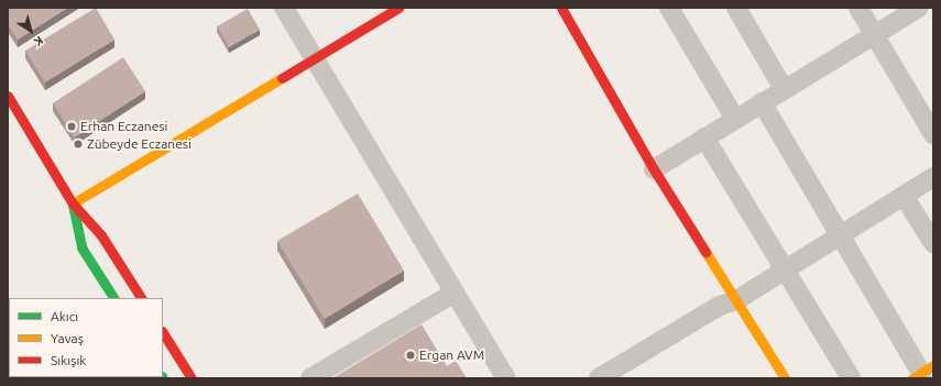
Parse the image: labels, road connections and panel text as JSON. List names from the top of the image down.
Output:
{
  "places": ["Erhan Eczanesi", "Zübeyde Eczanesi", "Ergan AVM"],
  "legend": ["Akıcı", "Yavaş", "Sıkışık"],
  "north": "bottom right"
}
